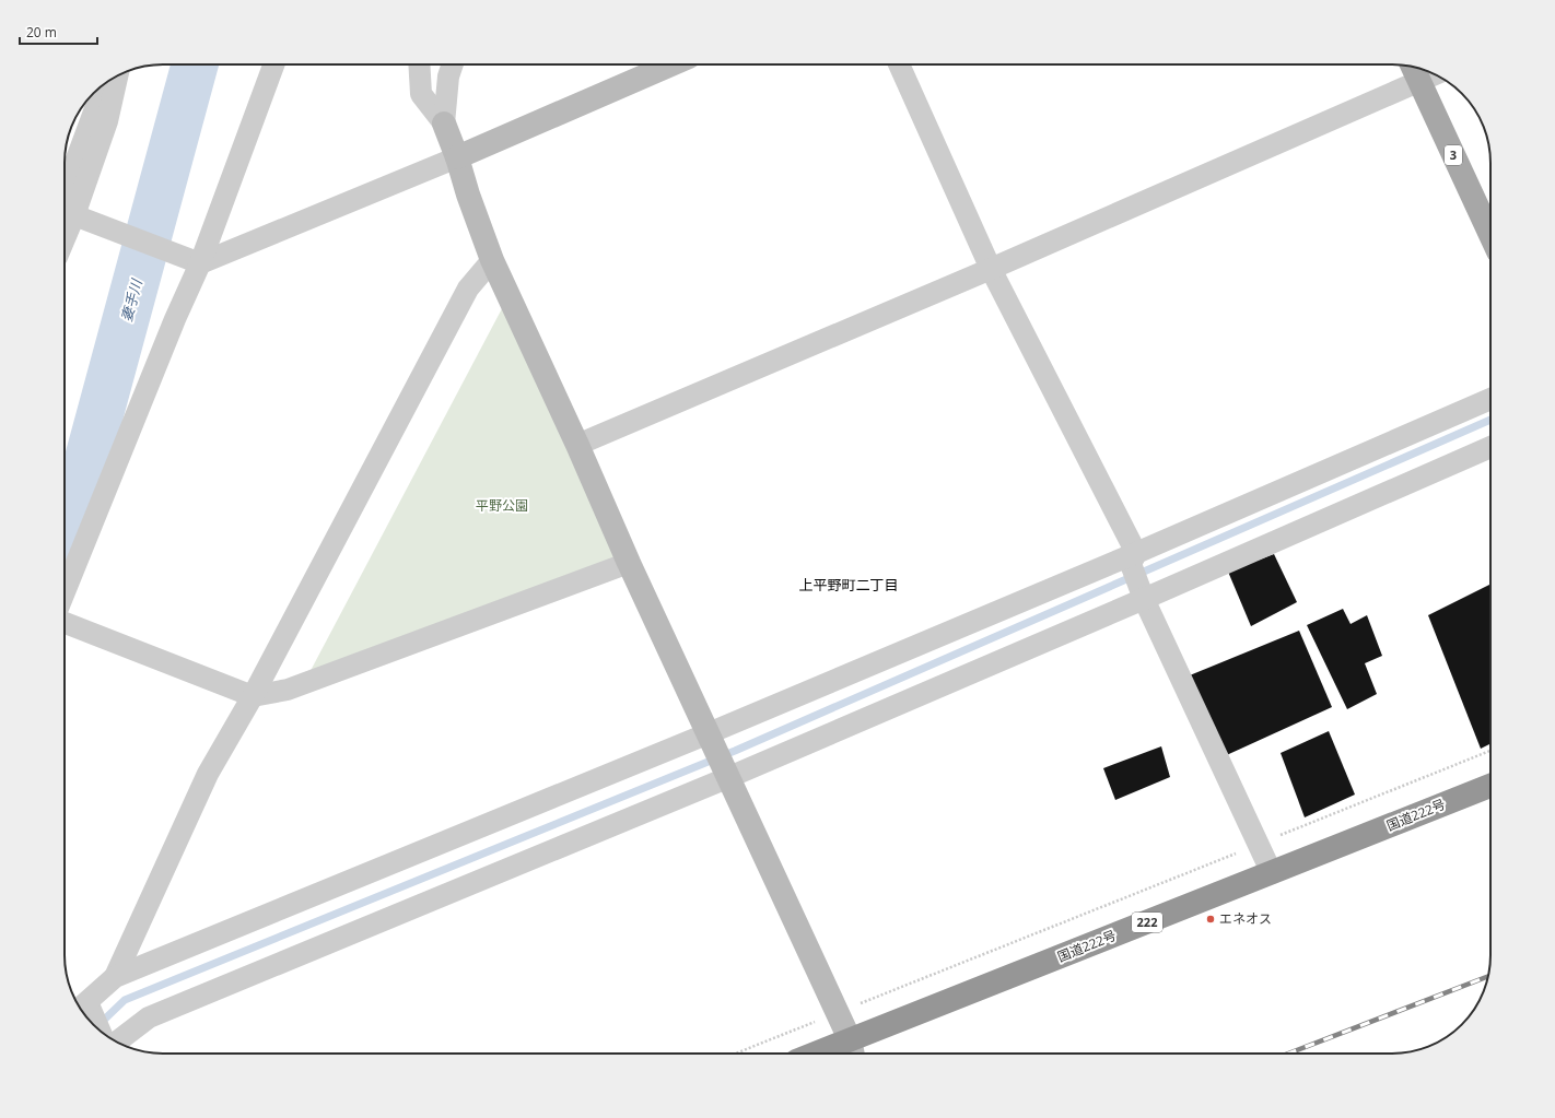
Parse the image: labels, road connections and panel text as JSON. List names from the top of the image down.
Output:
{
  "streets": {
    "highway": ["国道222号", "222"],
    "main road": ["3"]
  },
  "districts": ["上平野町二丁目"],
  "water": ["妻手川"],
  "parks": ["平野公園"],
  "places": ["エネオス"],
  "scale_bar": "20 m"
}
